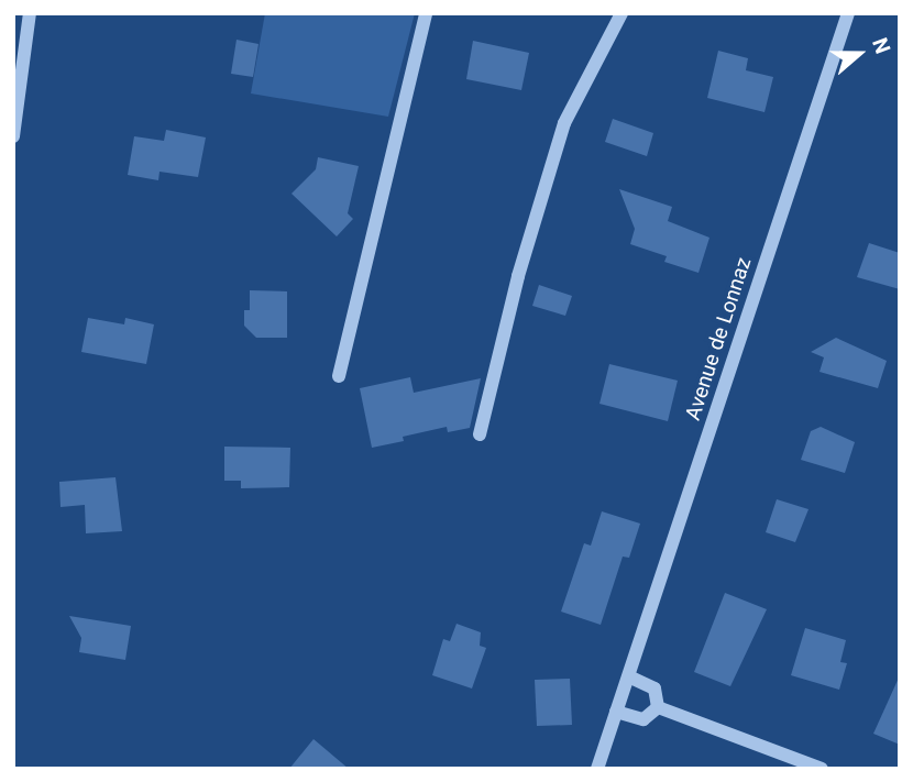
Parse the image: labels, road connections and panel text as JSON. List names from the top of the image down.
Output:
{
  "streets": {
    "street": ["Avenue de Lonnaz"]
  },
  "north": "right"
}
